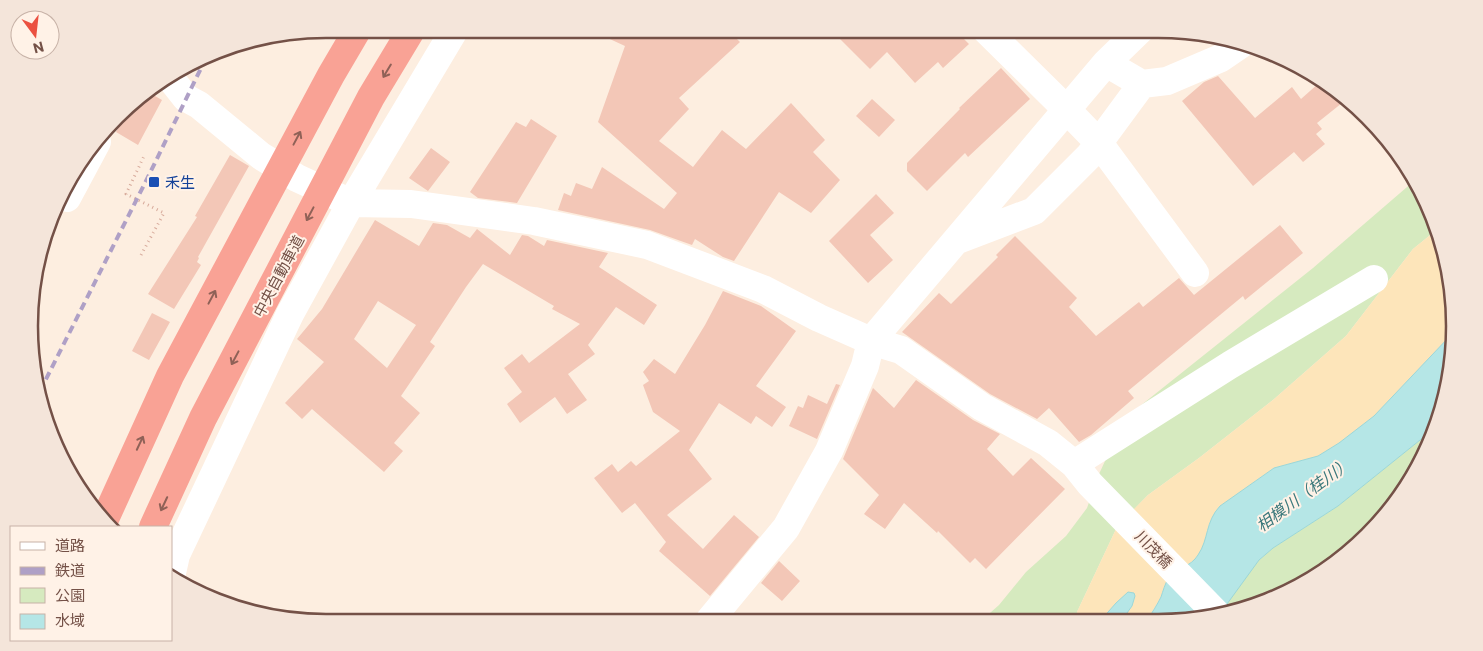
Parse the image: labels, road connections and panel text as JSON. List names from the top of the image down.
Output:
{
  "streets": {
    "highway": ["中央自動車道"],
    "street": ["川茂橋"]
  },
  "water": ["相模川（桂川）"],
  "places": {
    "transit": ["禾生"]
  },
  "legend": [
    "道路",
    "鉄道",
    "公園",
    "水域"
  ],
  "north": "bottom"
}
